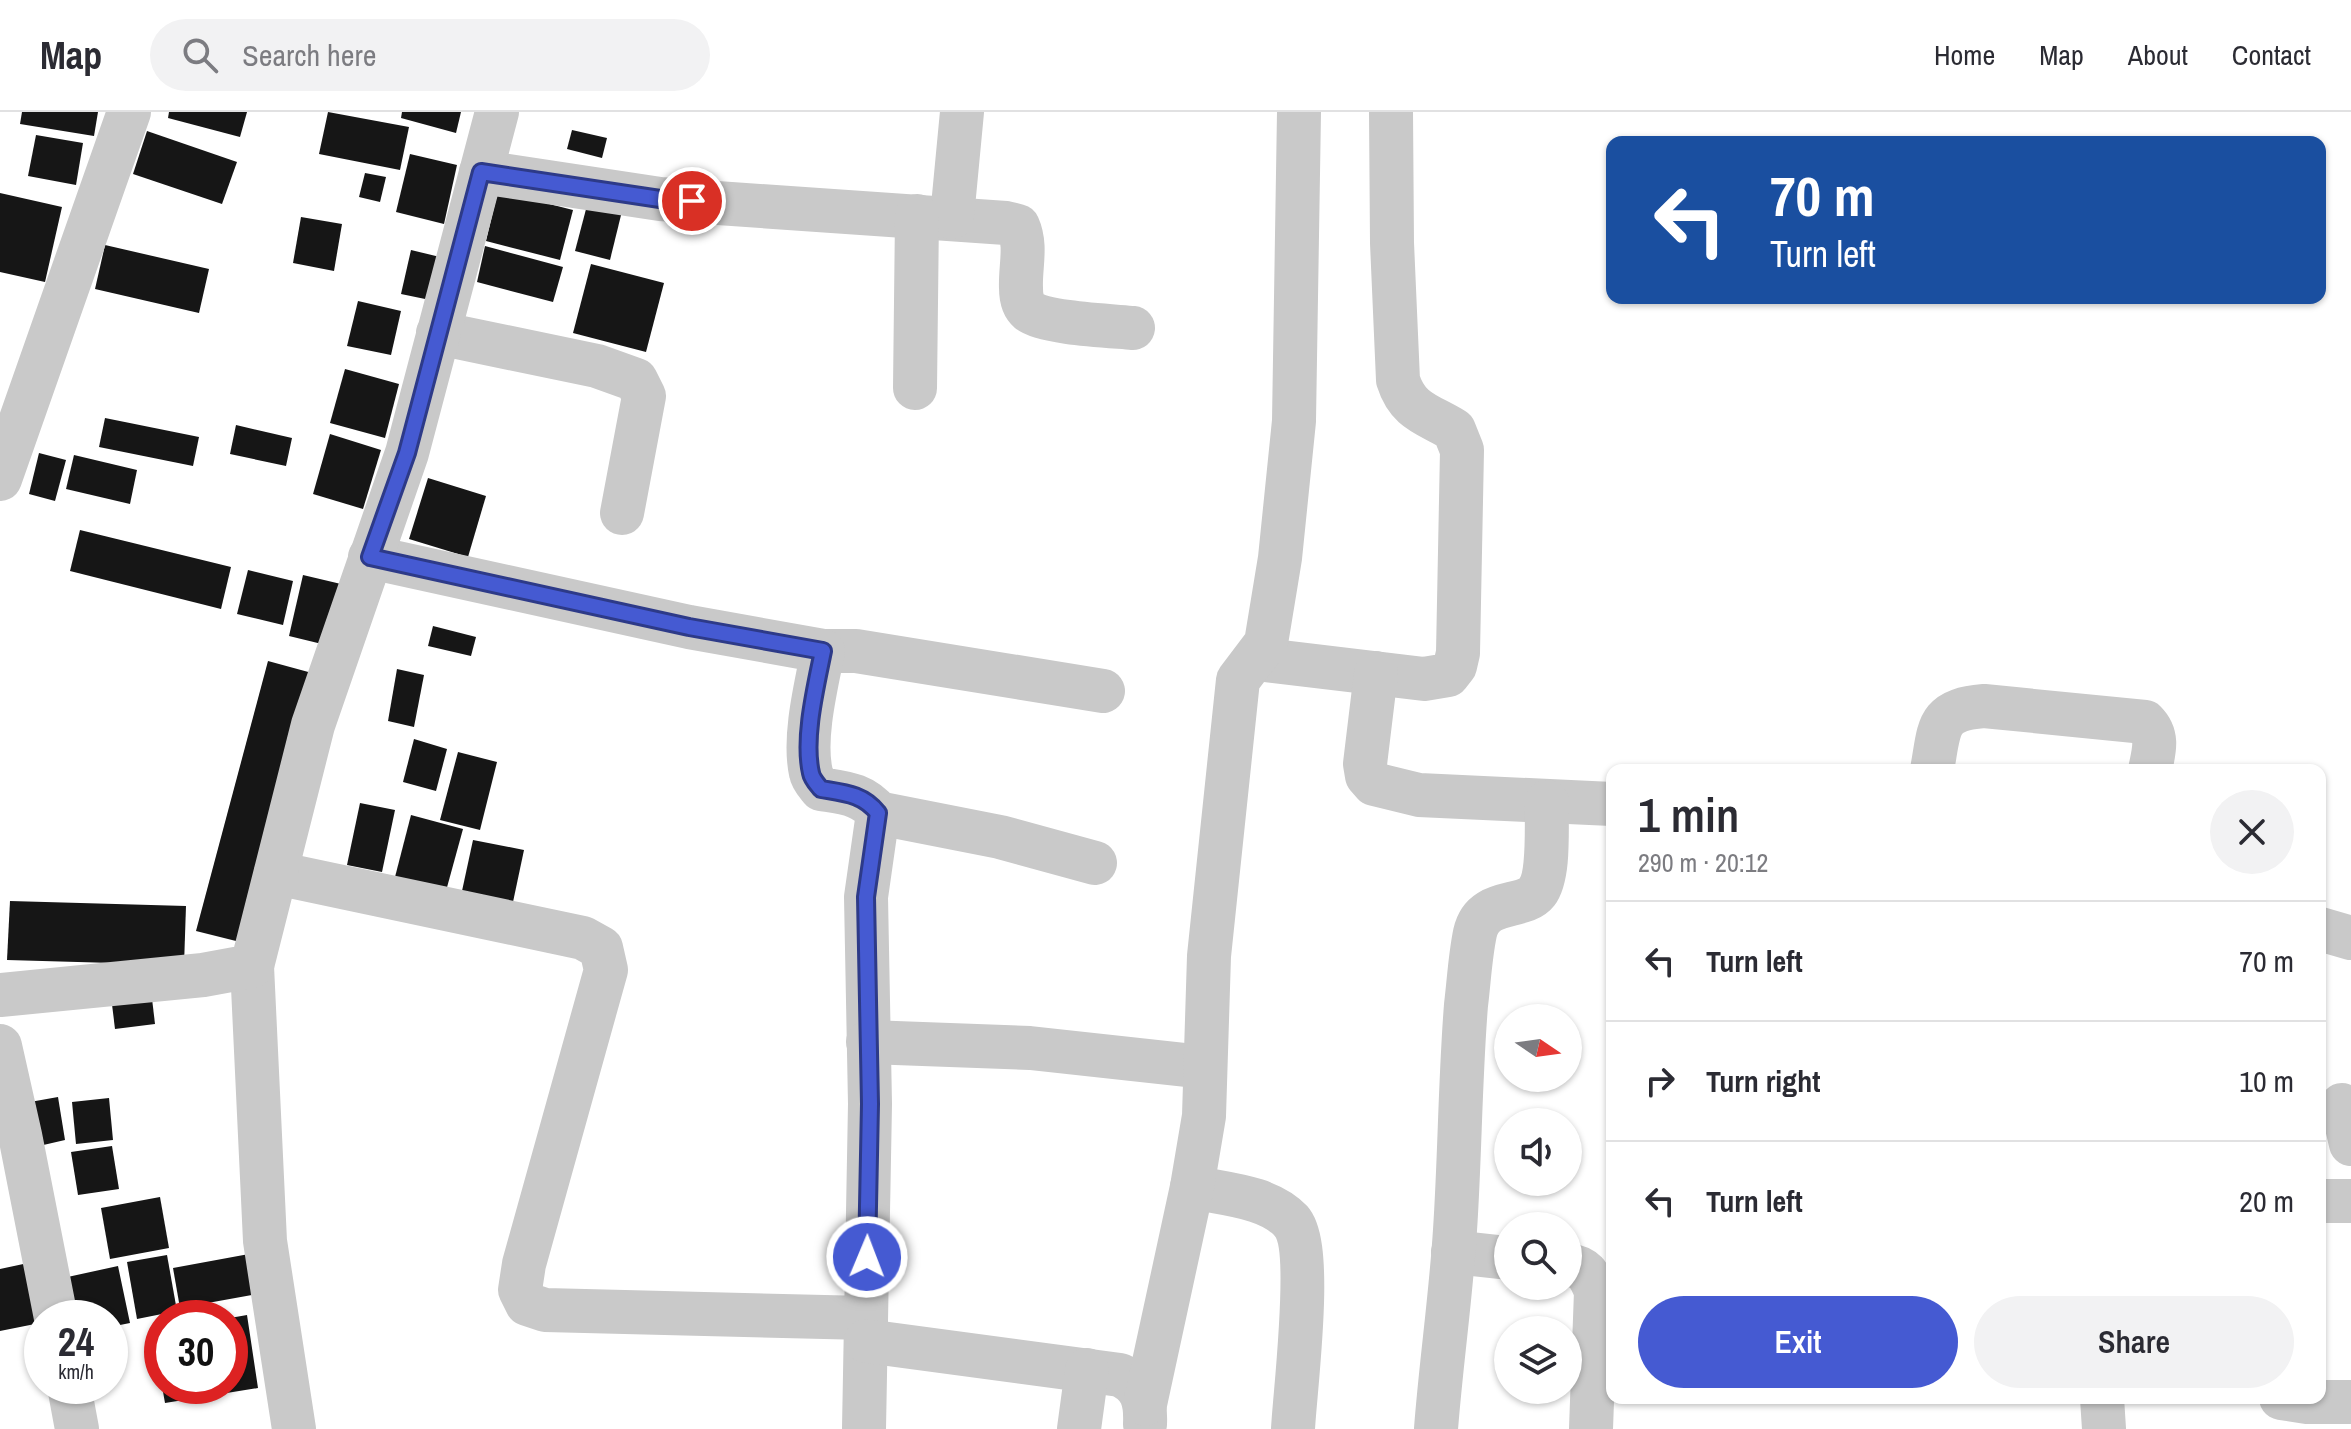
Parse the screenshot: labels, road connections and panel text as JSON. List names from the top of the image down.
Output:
{
  "north": "right",
  "page": {
    "header": "Map",
    "search": "Search here",
    "nav": [
      "Home",
      "Map",
      "About",
      "Contact"
    ],
    "turn": ["70 m", "Turn left"],
    "heading": ["1 min", "290 m · 20:12"],
    "list": [
      {
        "name": "Turn left",
        "value": "70 m"
      },
      {
        "name": "Turn right",
        "value": "10 m"
      },
      {
        "name": "Turn left",
        "value": "20 m"
      }
    ],
    "buttons": ["Exit", "Share"],
    "speed": "24 km/h",
    "limit": "30"
  }
}
